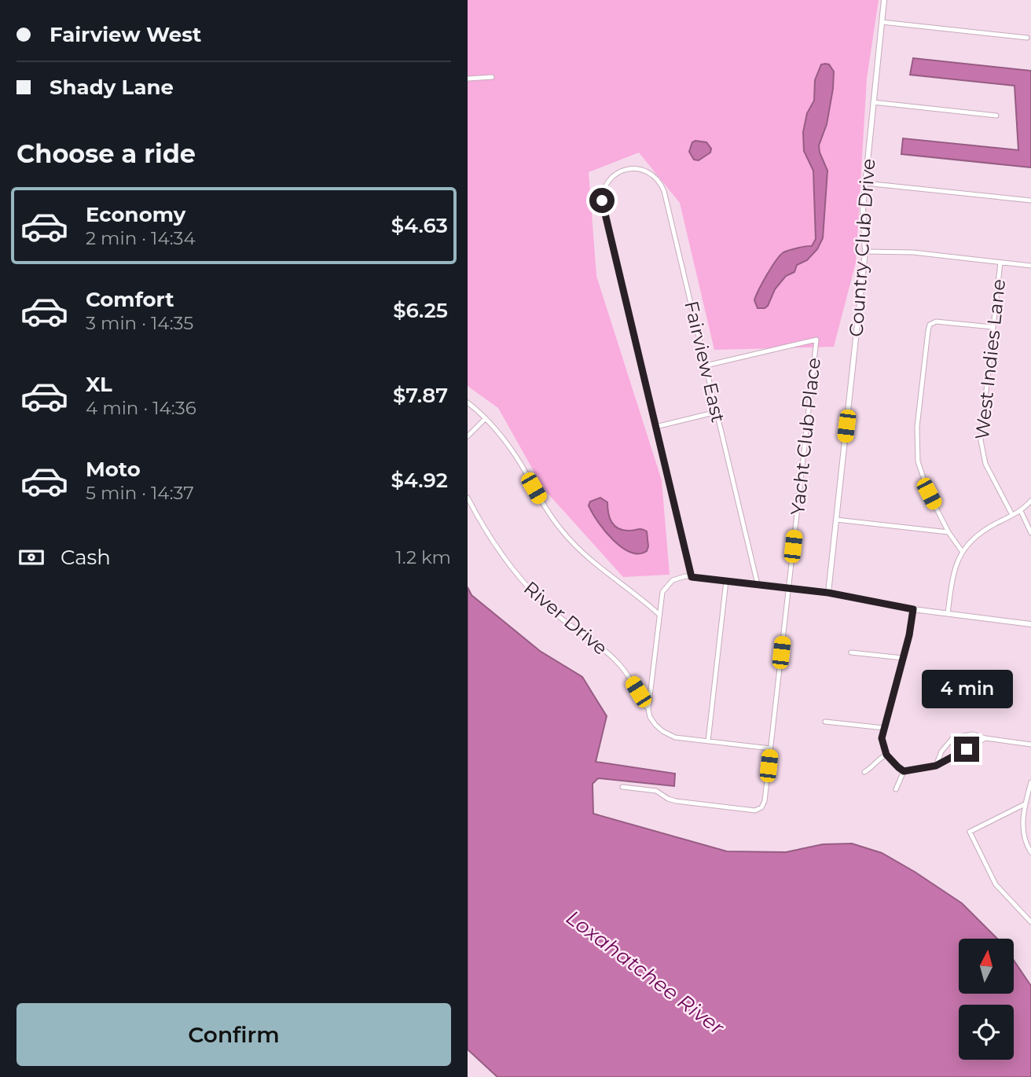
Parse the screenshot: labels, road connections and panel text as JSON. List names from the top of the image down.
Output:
{
  "streets": {
    "street": [
      "Country Club Drive",
      "West Indies Lane",
      "Fairview East",
      "Yacht Club Place",
      "River Drive"
    ]
  },
  "crossings": [
    ["Fairview East", "Yacht Club Place"]
  ],
  "water": ["Loxahatchee River"],
  "north": "top",
  "page": {
    "banner": ["Fairview West", "Shady Lane"],
    "heading": "Choose a ride",
    "list": [
      {
        "name": "Economy",
        "note": "2 min · 14:34",
        "value": "$4.63"
      },
      {
        "name": "Comfort",
        "note": "3 min · 14:35",
        "value": "$6.25"
      },
      {
        "name": "XL",
        "note": "4 min · 14:36",
        "value": "$7.87"
      },
      {
        "name": "Moto",
        "note": "5 min · 14:37",
        "value": "$4.92"
      }
    ],
    "pay": ["Cash", "1.2 km"],
    "bubble": "4 min",
    "buttons": "Confirm"
  }
}
